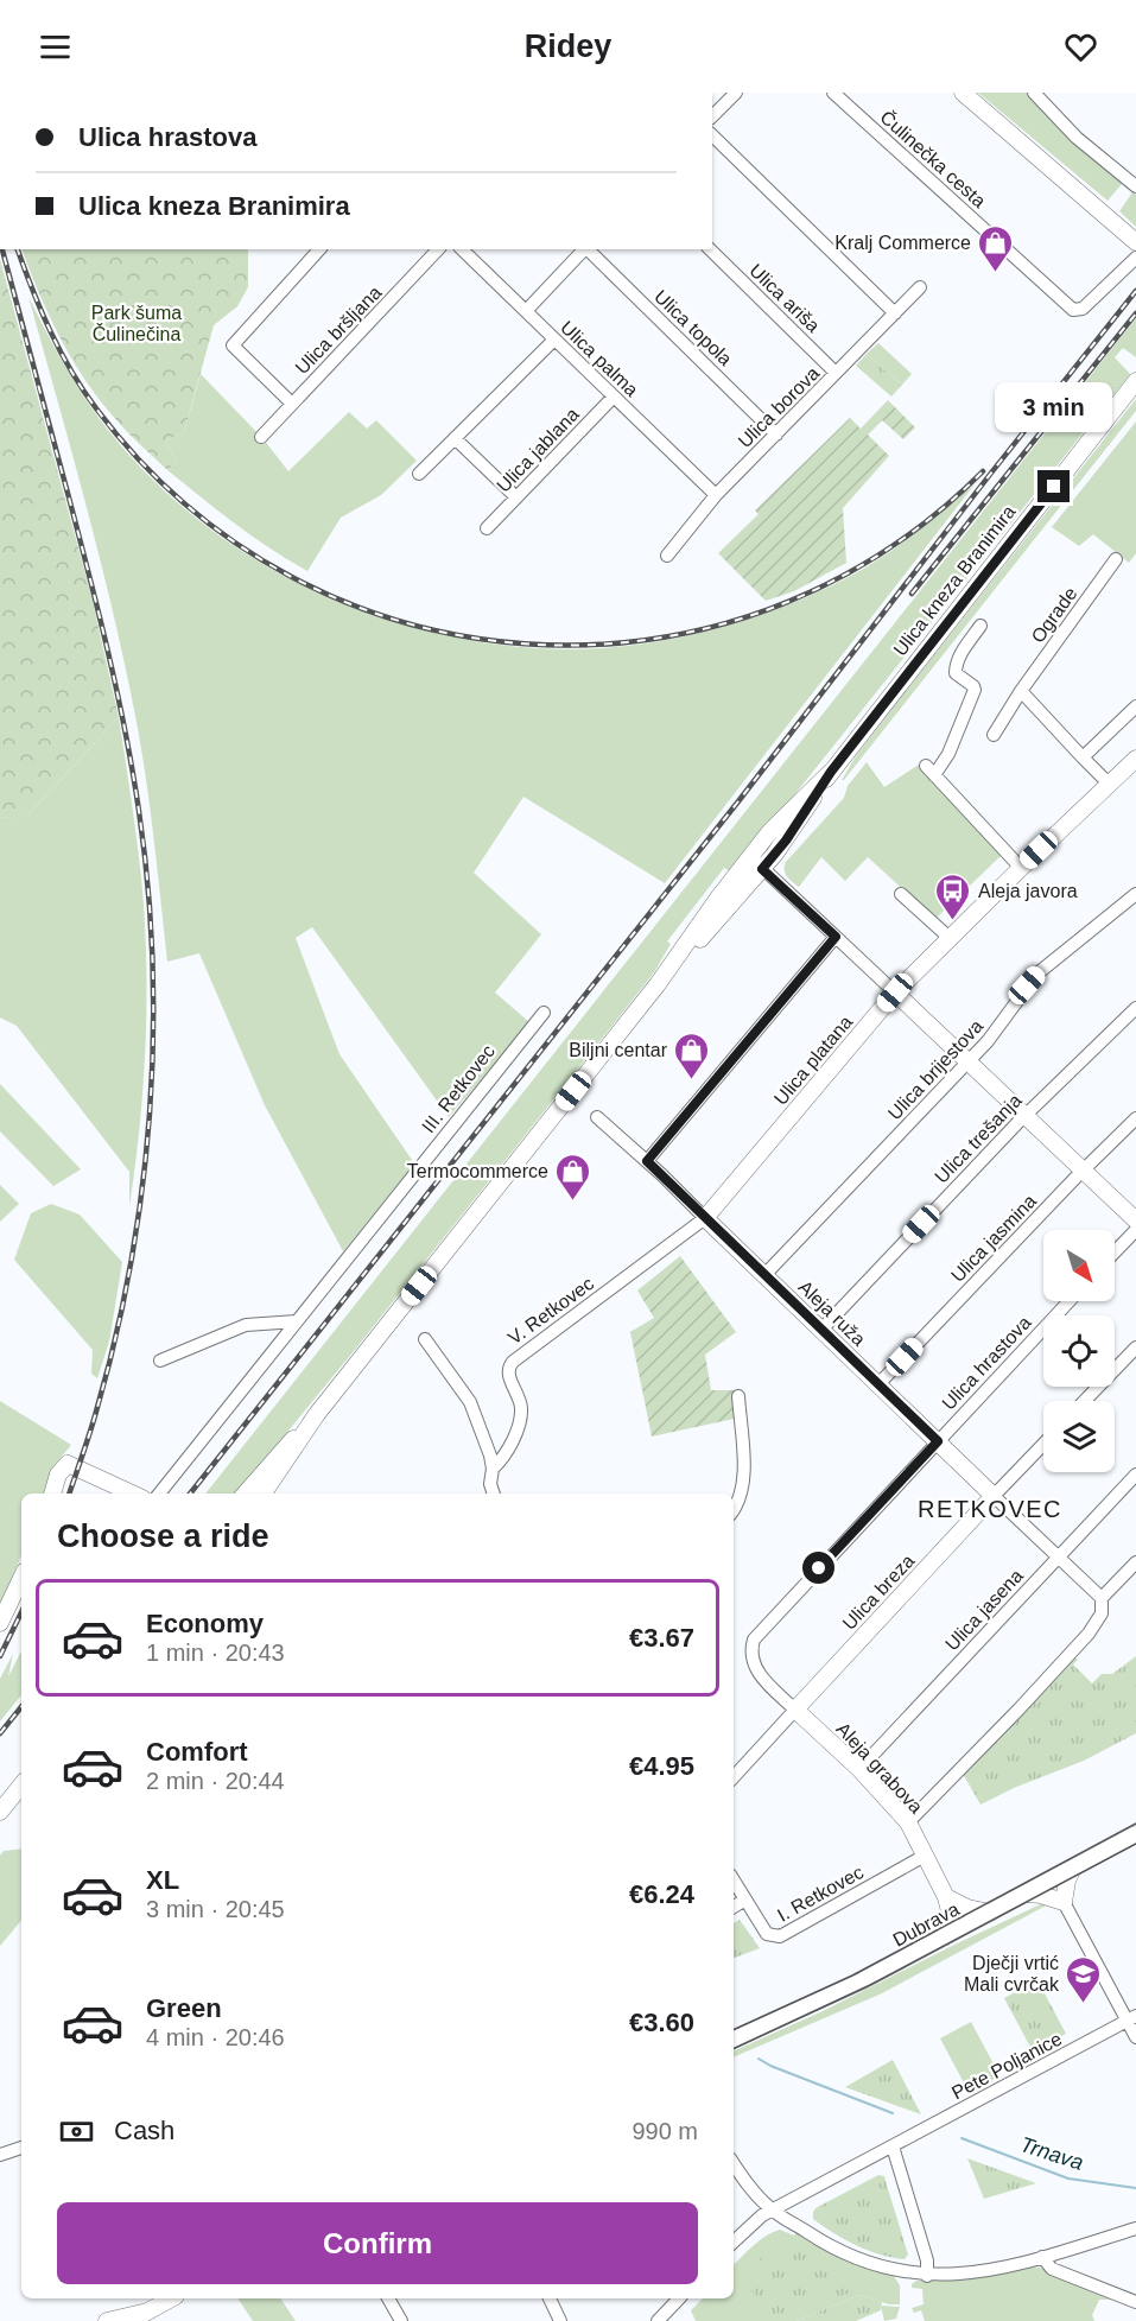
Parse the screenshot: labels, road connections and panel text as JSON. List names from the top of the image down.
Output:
{
  "streets": {
    "street": [
      "Čulinečka cesta",
      "Ulica ariša",
      "Ulica topola",
      "Ulica bršljana",
      "Ulica palma",
      "Ulica borova",
      "Ulica jablana",
      "Ulica kneza Branimira",
      "Ograde",
      "Ulica platana",
      "Ulica brijestova",
      "III. Retkovec",
      "Ulica trešanja",
      "Ulica jasmina",
      "V. Retkovec",
      "Aleja ruža",
      "Ulica hrastova",
      "Ulica breza",
      "Ulica jasena",
      "Aleja grabova",
      "I. Retkovec",
      "Dubrava",
      "Pete Poljanice"
    ]
  },
  "crossings": [
    ["Ulica ariša", "Ulica borova"],
    ["Ulica topola", "Ulica borova"],
    ["Ulica palma", "Ulica borova"],
    ["Ulica palma", "Ulica jablana"],
    ["Ulica platana", "V. Retkovec"],
    ["Ulica platana", "Aleja ruža"],
    ["Ulica brijestova", "Aleja ruža"],
    ["Ulica trešanja", "Aleja ruža"],
    ["Ulica jasmina", "Aleja ruža"],
    ["V. Retkovec", "Aleja ruža"],
    ["Aleja ruža", "Ulica hrastova"],
    ["Aleja ruža", "Ulica breza"],
    ["Aleja ruža", "Ulica jasena"],
    ["Ulica hrastova", "Ulica breza"],
    ["Ulica hrastova", "Aleja grabova"],
    ["Ulica breza", "Aleja grabova"],
    ["Ulica jasena", "Aleja grabova"],
    ["Aleja grabova", "I. Retkovec"]
  ],
  "districts": ["RETKOVEC"],
  "water": ["Trnava"],
  "parks": ["Park šuma Čulinečina"],
  "places": {
    "shop": ["Kralj Commerce", "Biljni centar", "Termocommerce"],
    "bus stop": ["Aleja javora"],
    "school or university": ["Dječji vrtić Mali cvrčak"]
  },
  "north": "bottom right",
  "page": {
    "header": "Ridey",
    "banner": ["Ulica hrastova", "Ulica kneza Branimira"],
    "bubble": "3 min",
    "heading": "Choose a ride",
    "list": [
      {
        "name": "Economy",
        "note": "1 min · 20:43",
        "value": "€3.67"
      },
      {
        "name": "Comfort",
        "note": "2 min · 20:44",
        "value": "€4.95"
      },
      {
        "name": "XL",
        "note": "3 min · 20:45",
        "value": "€6.24"
      },
      {
        "name": "Green",
        "note": "4 min · 20:46",
        "value": "€3.60"
      }
    ],
    "pay": ["Cash", "990 m"],
    "buttons": "Confirm"
  }
}
